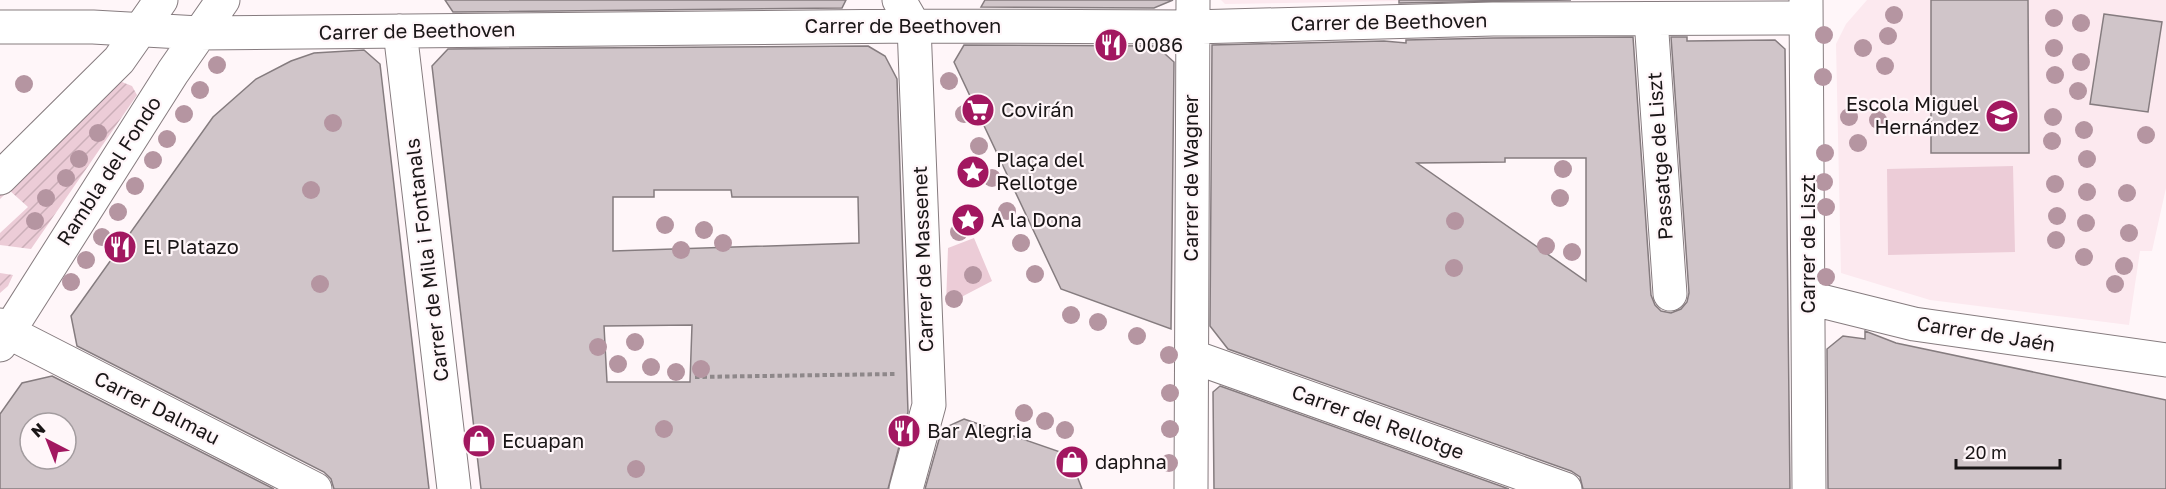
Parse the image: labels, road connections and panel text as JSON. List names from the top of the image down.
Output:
{
  "streets": {
    "street": [
      "Carrer de Beethoven",
      "Passatge de Liszt",
      "Rambla del Fondo",
      "Carrer de Wagner",
      "Carrer de Liszt",
      "Carrer de Massenet",
      "Carrer de Mila i Fontanals",
      "Carrer de Jaén",
      "Carrer Dalmau",
      "Carrer del Rellotge"
    ]
  },
  "crossings": [
    ["Carrer de Beethoven", "Passatge de Liszt"],
    ["Carrer de Beethoven", "Rambla del Fondo"],
    ["Carrer de Beethoven", "Carrer de Wagner"],
    ["Carrer de Beethoven", "Carrer de Liszt"],
    ["Carrer de Beethoven", "Carrer de Massenet"],
    ["Carrer de Beethoven", "Carrer de Mila i Fontanals"],
    ["Rambla del Fondo", "Carrer Dalmau"],
    ["Carrer de Wagner", "Carrer del Rellotge"],
    ["Carrer de Liszt", "Carrer de Jaén"]
  ],
  "places": {
    "restaurant": ["0086", "El Platazo", "Bar Alegria"],
    "supermarket": ["Covirán"],
    "school or university": ["Escola Miguel Hernández"],
    "place": ["Plaça del Rellotge", "A la Dona"],
    "shop": ["Ecuapan", "daphna"]
  },
  "scale_bar": "20 m",
  "north": "top left"
}
